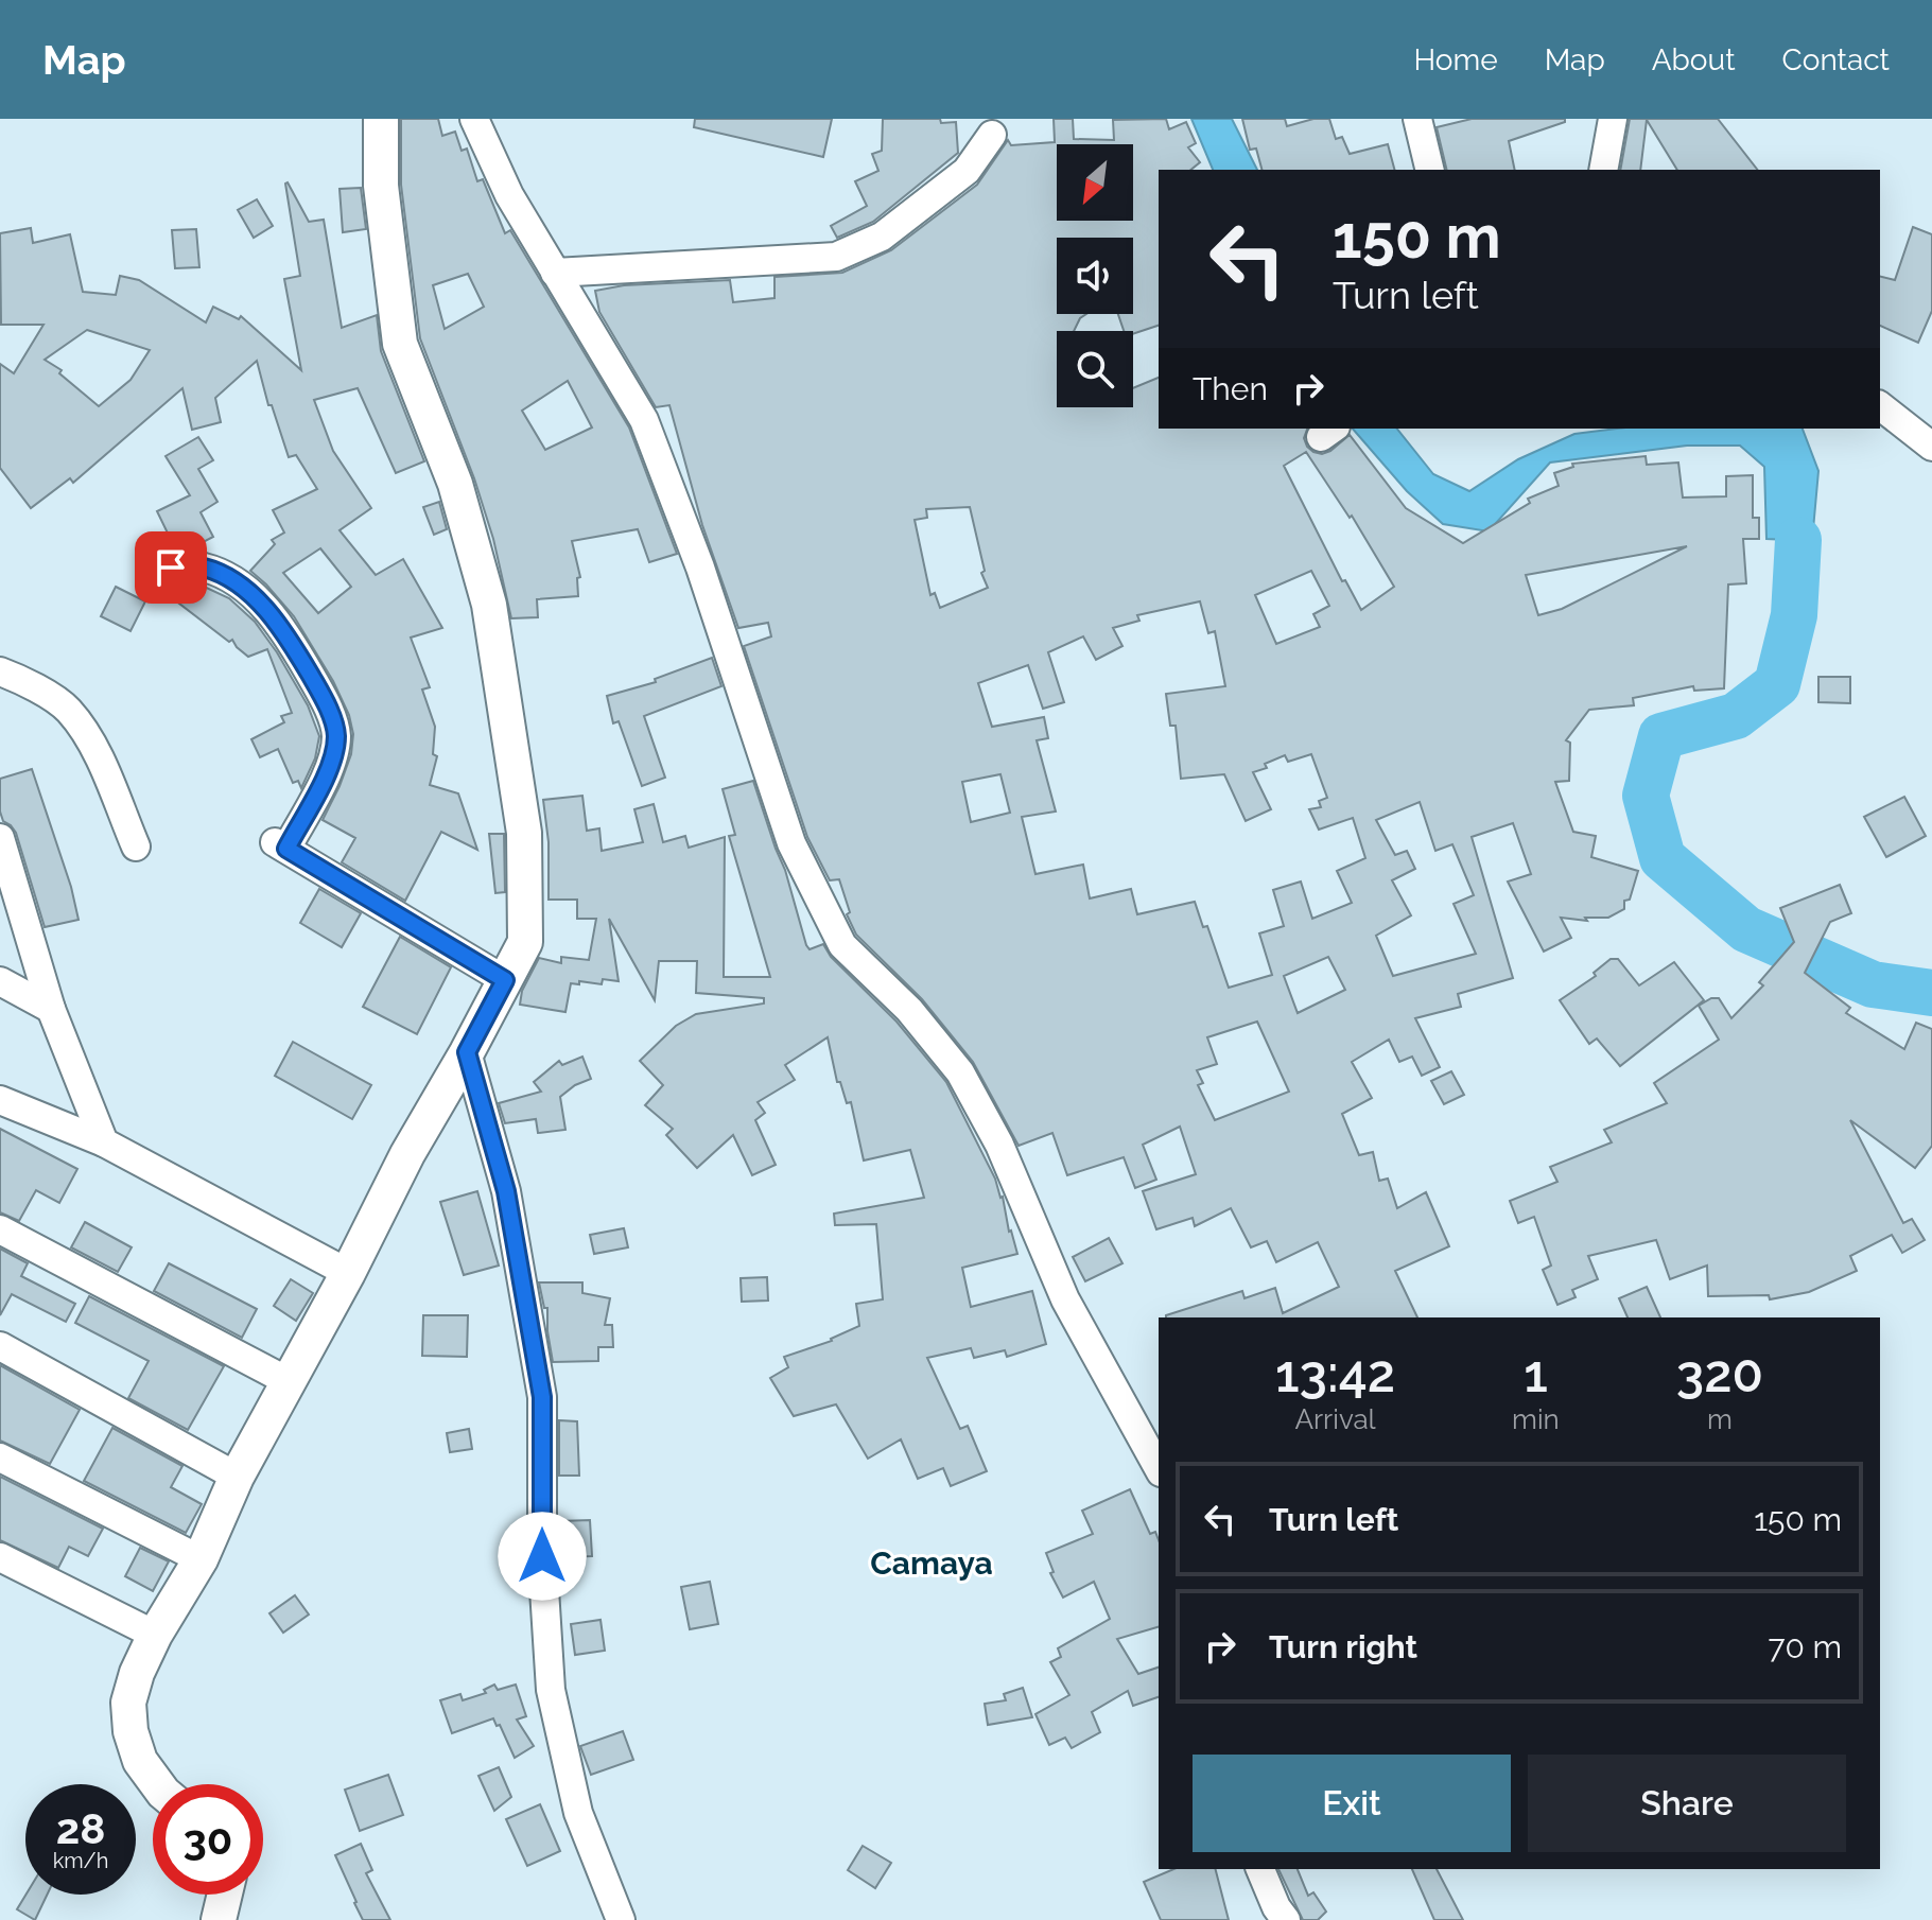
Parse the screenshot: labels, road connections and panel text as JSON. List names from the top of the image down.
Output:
{
  "districts": ["Camaya"],
  "north": "bottom left",
  "page": {
    "header": "Map",
    "nav": [
      "Home",
      "Map",
      "About",
      "Contact"
    ],
    "turn": ["150 m", "Turn left"],
    "then": "Then",
    "eta": [
      "13:42",
      "Arrival",
      "1",
      "min",
      "320",
      "m"
    ],
    "list": [
      {
        "name": "Turn left",
        "value": "150 m"
      },
      {
        "name": "Turn right",
        "value": "70 m"
      }
    ],
    "buttons": ["Exit", "Share"],
    "speed": "28 km/h",
    "limit": "30"
  }
}
